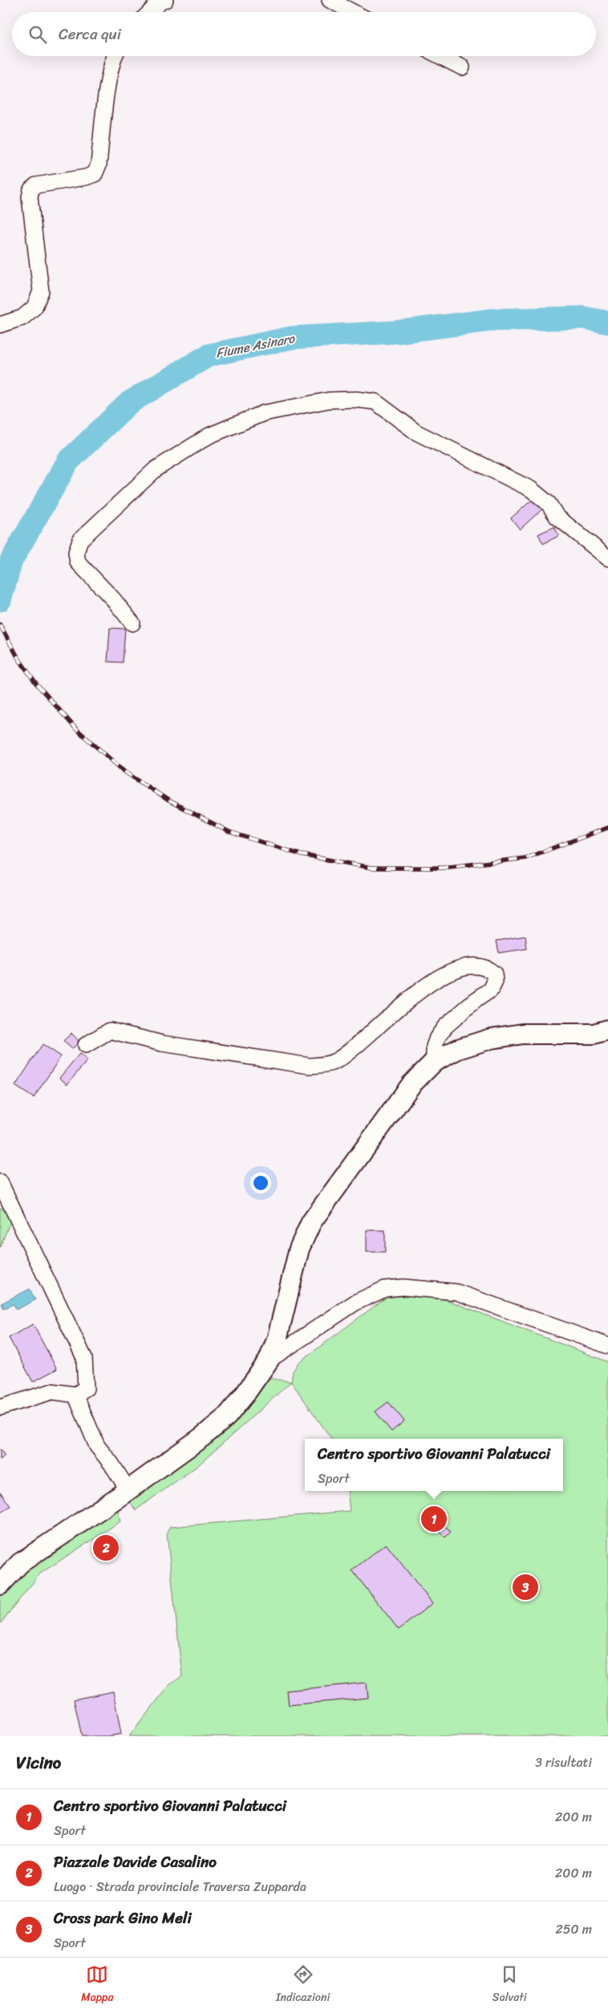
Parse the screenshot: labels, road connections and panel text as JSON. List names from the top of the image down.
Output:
{
  "water": ["Fiume Asinaro"],
  "page": {
    "search": "Cerca qui",
    "popup": ["Centro sportivo Giovanni Palatucci", "Sport"],
    "pins": ["1", "2", "3"],
    "heading": ["Vicino", "3 risultati"],
    "list": [
      {
        "mark": "1",
        "name": "Centro sportivo Giovanni Palatucci",
        "note": "Sport",
        "value": "200 m"
      },
      {
        "mark": "2",
        "name": "Piazzale Davide Casalino",
        "note": "Luogo · Strada provinciale Traversa Zupparda",
        "value": "200 m"
      },
      {
        "mark": "3",
        "name": "Cross park Gino Meli",
        "note": "Sport",
        "value": "250 m"
      }
    ],
    "nav": ["Mappa", "Indicazioni", "Salvati"]
  }
}
